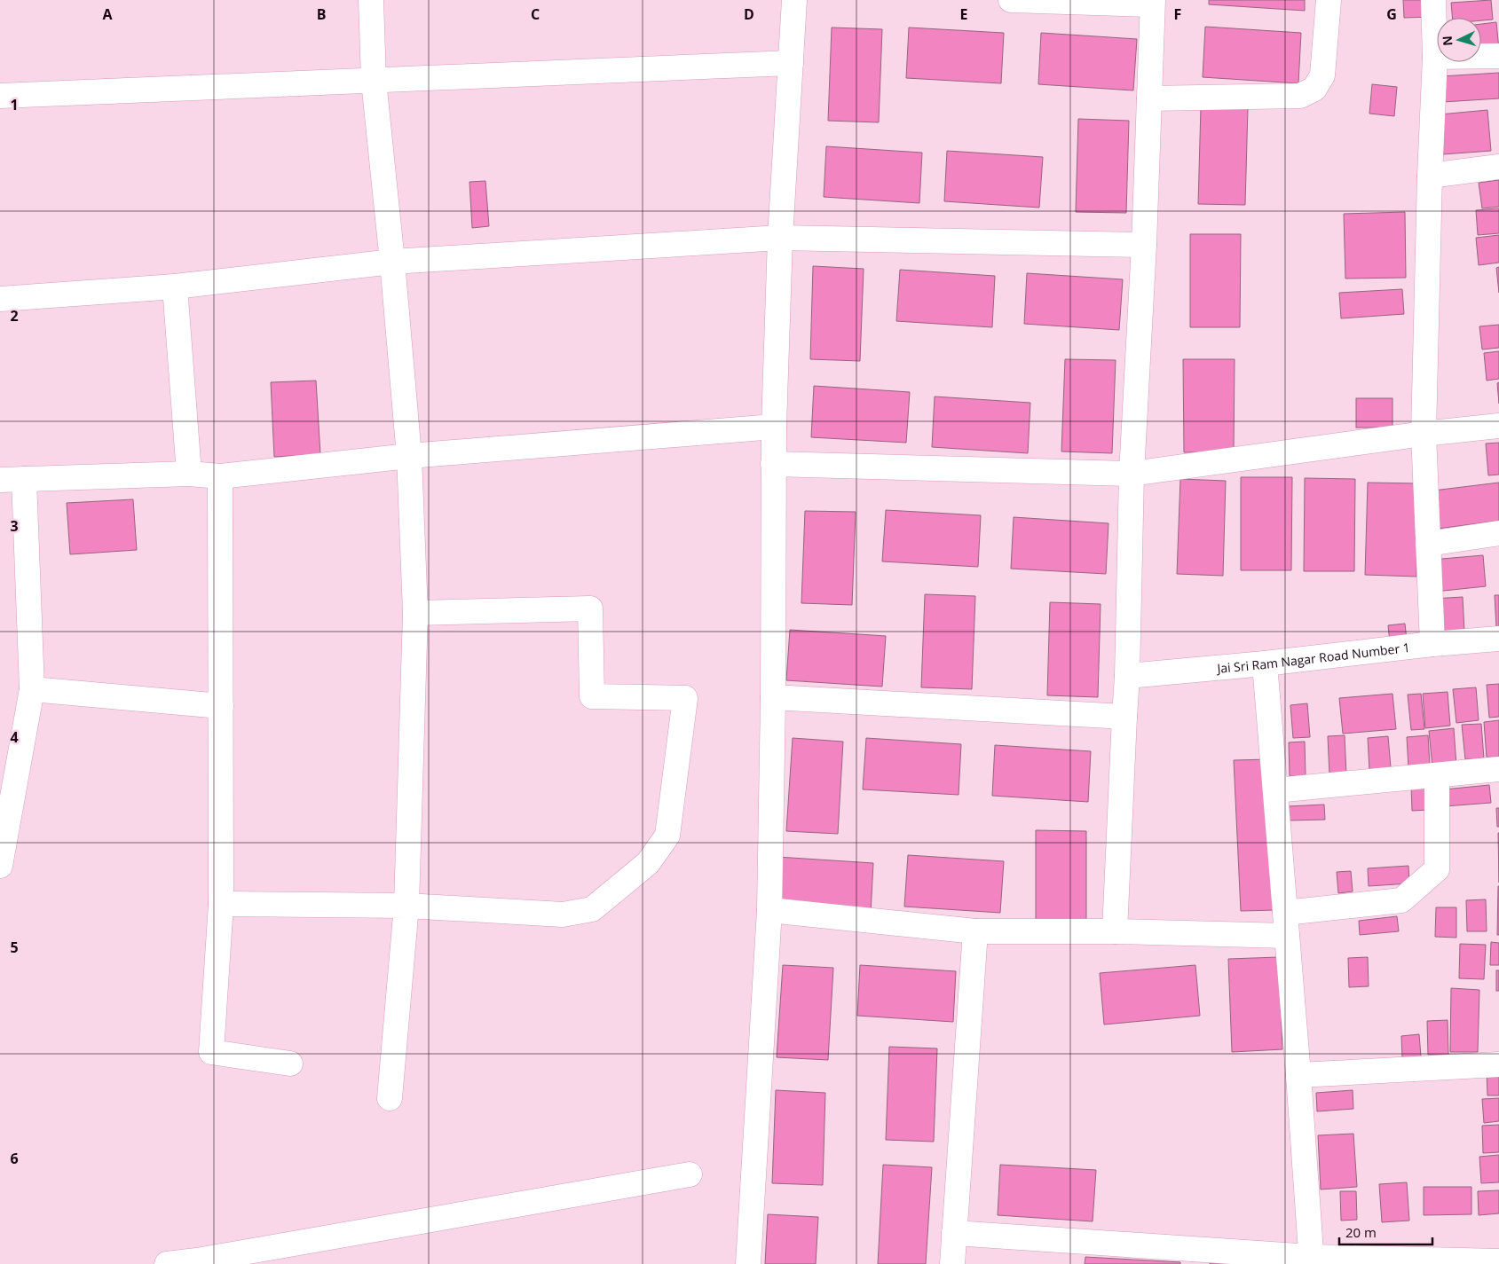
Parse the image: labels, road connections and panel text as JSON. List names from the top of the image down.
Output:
{
  "streets": {
    "street": ["Jai Sri Ram Nagar Road Number 1"]
  },
  "scale_bar": "20 m",
  "north": "left",
  "grid": {
    "columns": [
      "A",
      "B",
      "C",
      "D",
      "E",
      "F",
      "G"
    ],
    "rows": [
      "1",
      "2",
      "3",
      "4",
      "5",
      "6"
    ]
  }
}
